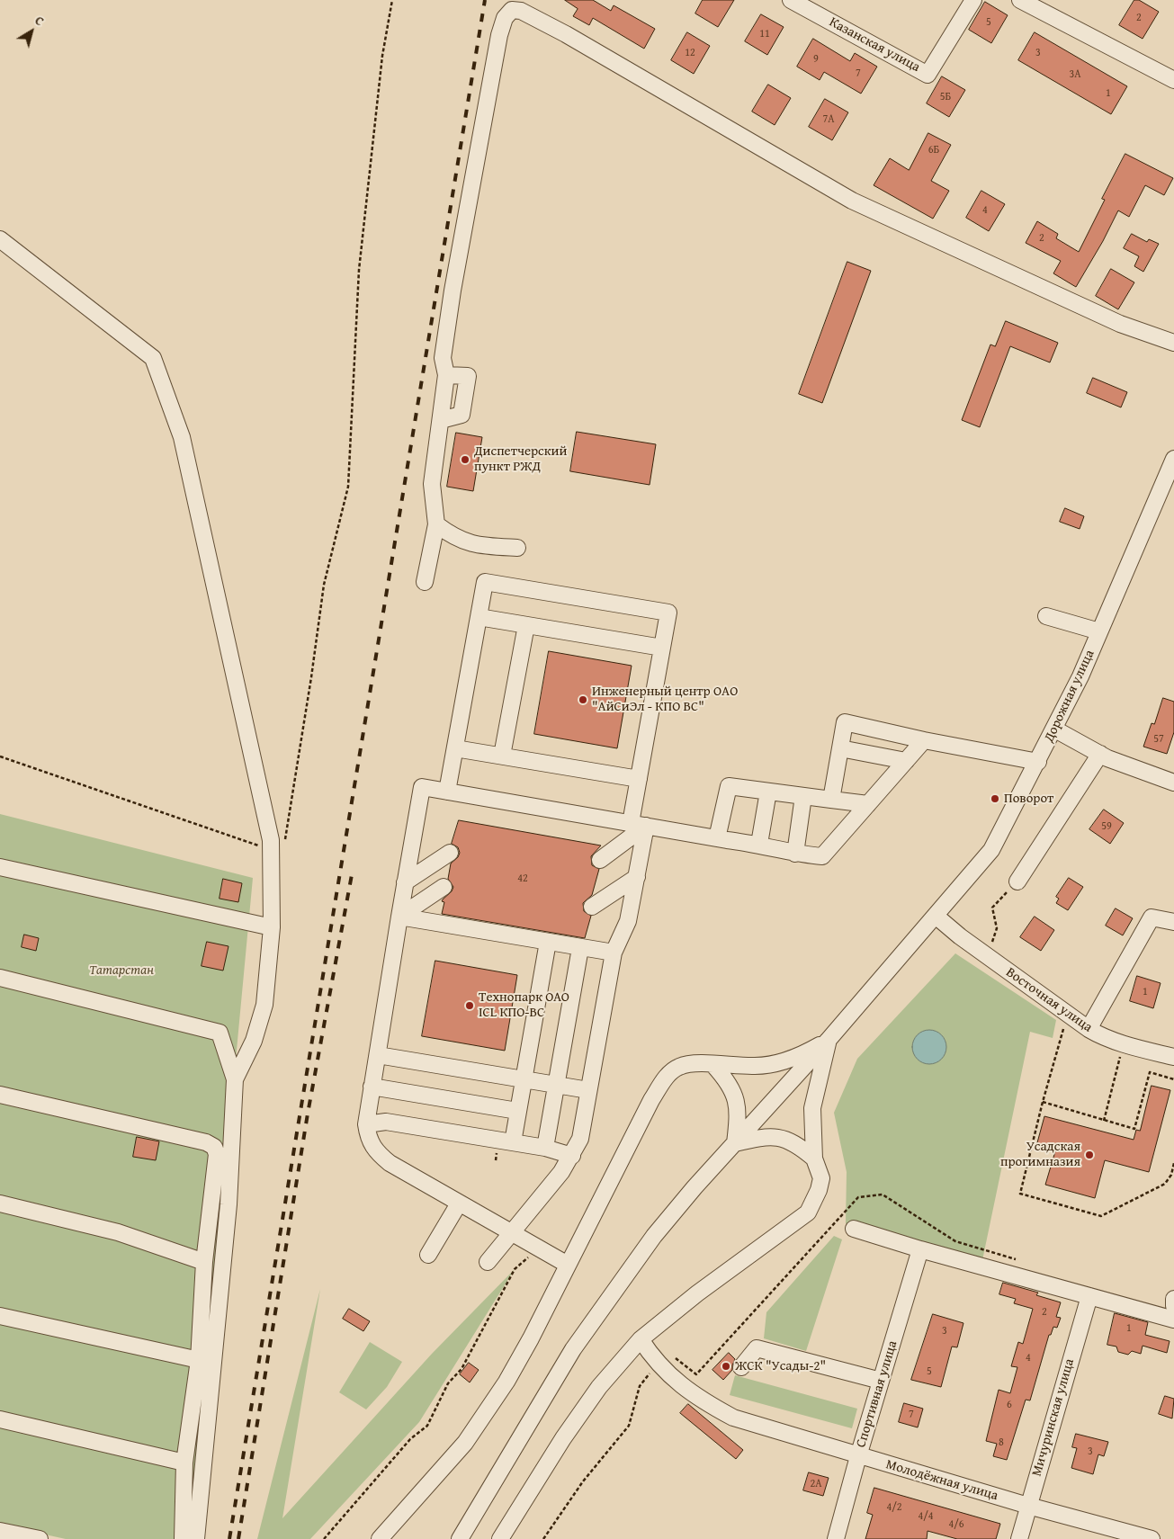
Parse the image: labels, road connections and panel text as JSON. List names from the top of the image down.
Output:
{
  "streets": {
    "street": [
      "Казанская улица",
      "Дорожная улица",
      "Восточная улица",
      "Спортивная улица",
      "Мичуринская улица",
      "Молодёжная улица"
    ]
  },
  "crossings": [
    ["Дорожная улица", "Восточная улица"],
    ["Спортивная улица", "Молодёжная улица"],
    ["Мичуринская улица", "Молодёжная улица"]
  ],
  "parks": ["Татарстан"],
  "places": [
    "Диспетчерский пункт РЖД",
    "Инженерный центр ОАО \"АйСиЭл - КПО ВС\"",
    "Поворот",
    "Технопарк OAO ICL КПО-ВС",
    "Усадская прогимназия",
    "ЖСК \"Усады-2\""
  ],
  "house_numbers": [
    "2",
    "5",
    "11",
    "12",
    "3",
    "9",
    "7",
    "3А",
    "1",
    "5Б",
    "7А",
    "6Б",
    "4",
    "2",
    "57",
    "59",
    "42",
    "1",
    "2",
    "1",
    "3",
    "4",
    "5",
    "6",
    "7",
    "8",
    "3",
    "2А",
    "4/2",
    "4/4",
    "4/6"
  ],
  "north": "top right"
}
